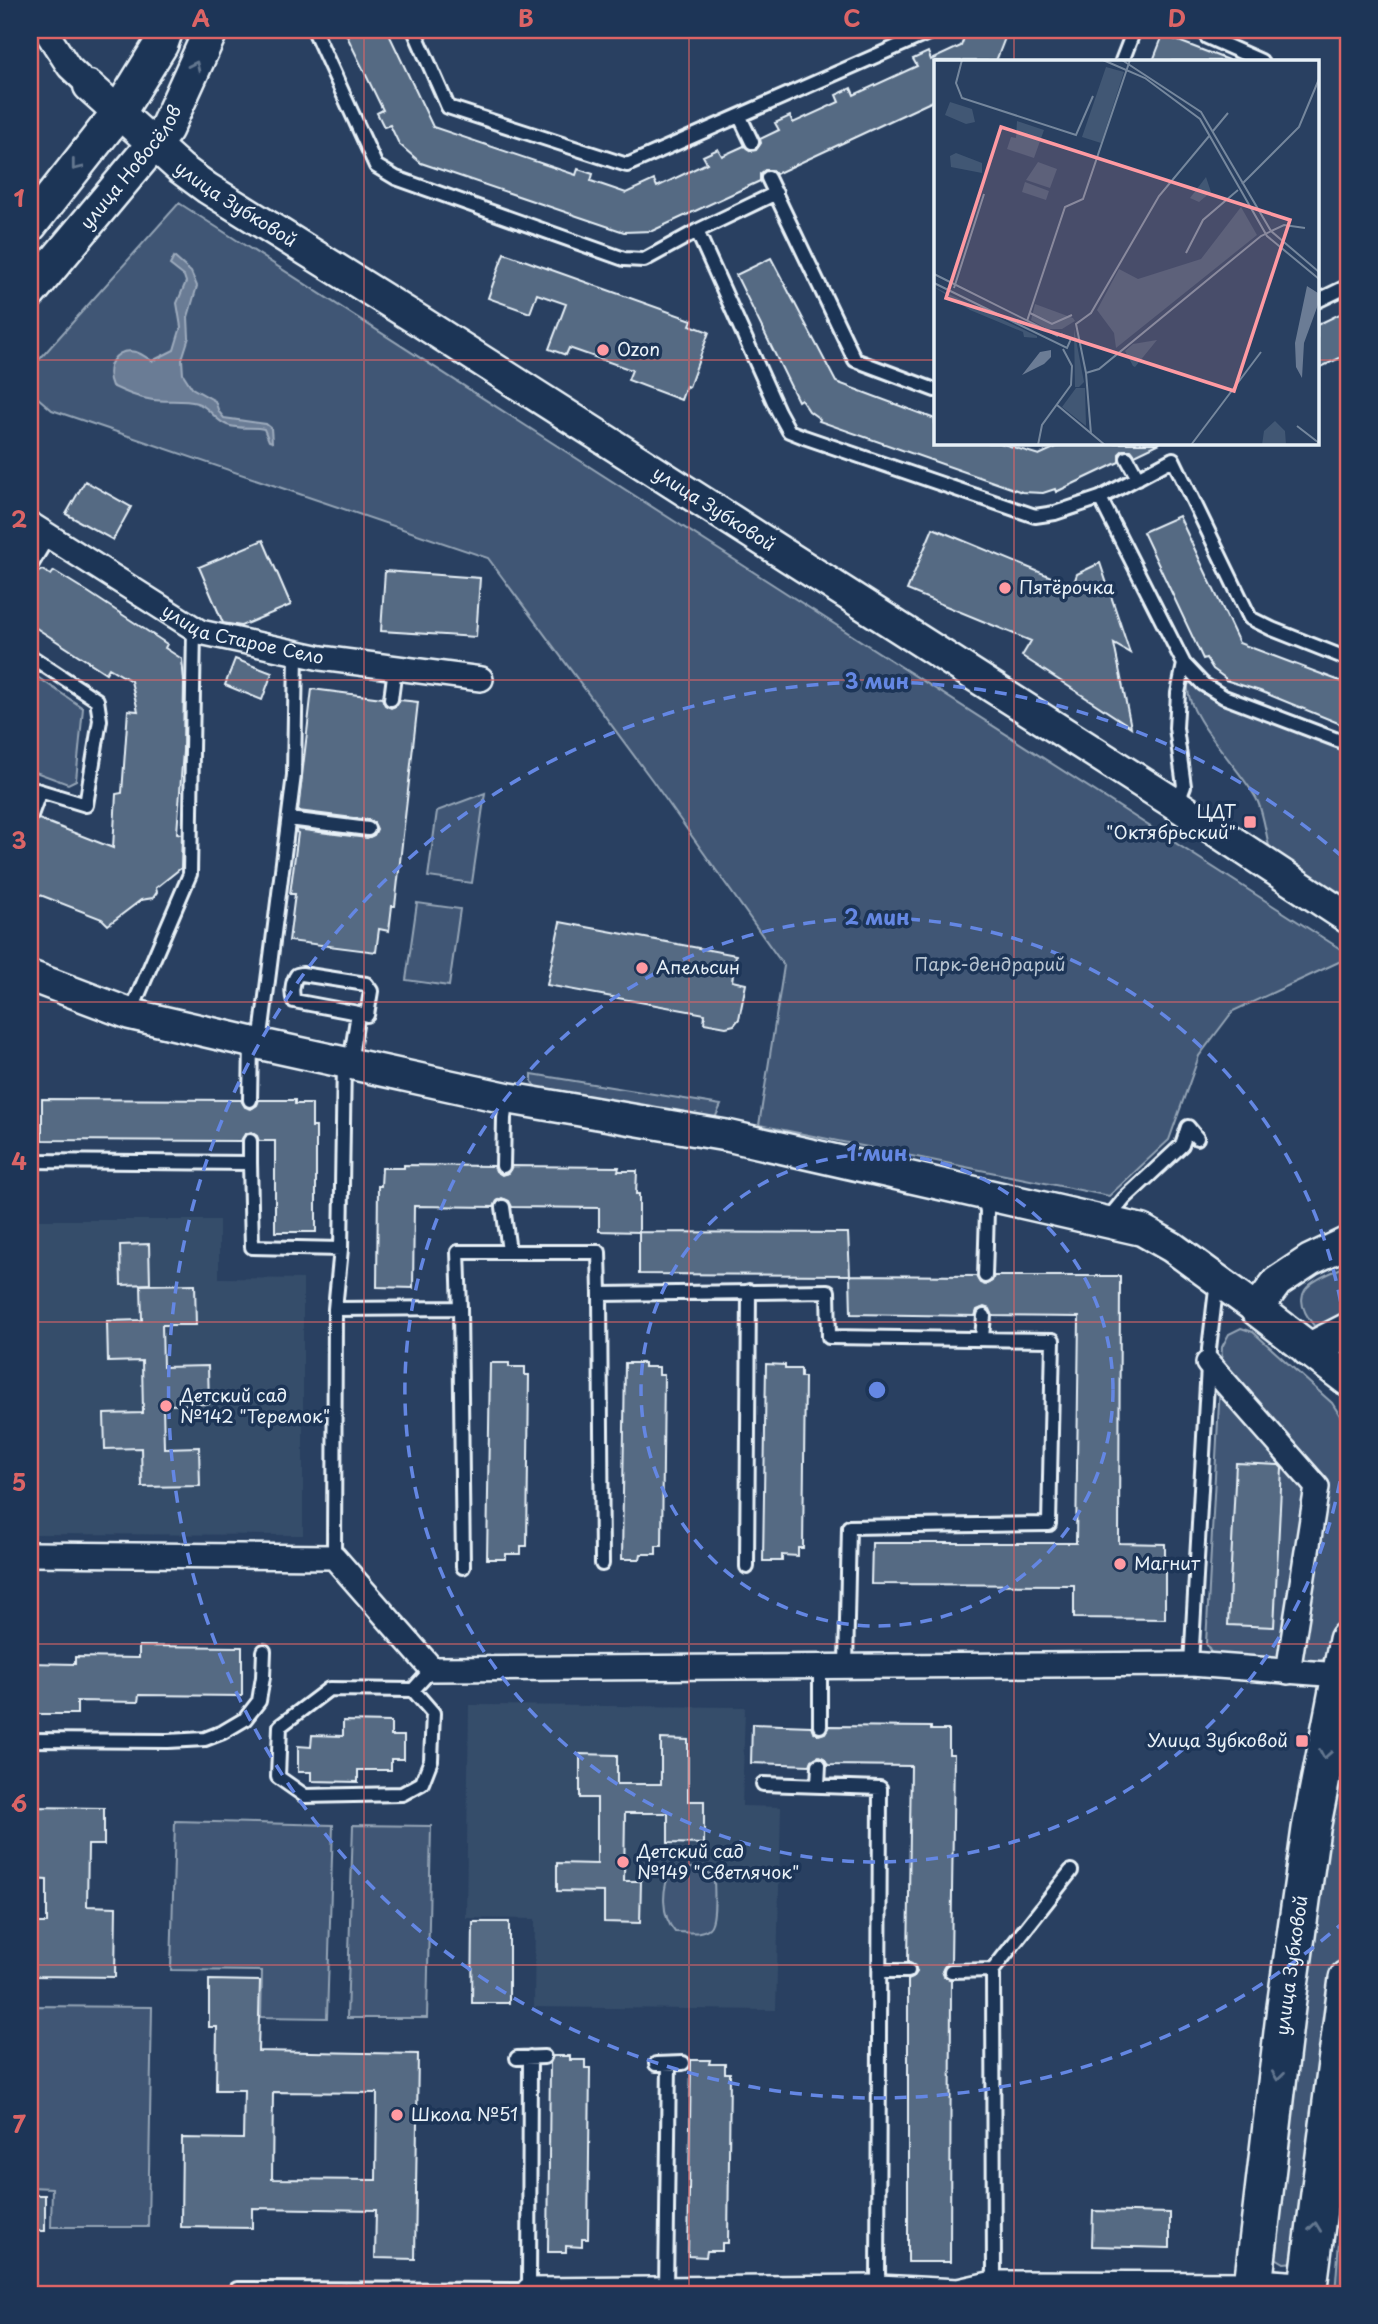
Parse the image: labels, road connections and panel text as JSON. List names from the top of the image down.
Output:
{
  "streets": {
    "main road": ["улица Новосёлов", "улица Зубковой"],
    "street": ["улица Старое Село"]
  },
  "crossings": [
    ["улица Новосёлов", "улица Зубковой"]
  ],
  "parks": ["Парк-дендрарий"],
  "places": {
    "other": [
      "Ozon",
      "Пятёрочка",
      "Апельсин",
      "Детский сад №142 \"Теремок\"",
      "Магнит",
      "Детский сад №149 \"Светлячок\"",
      "Школа №51"
    ],
    "transit": ["ЦДТ \"Октябрьский\"", "Улица Зубковой"]
  },
  "grid": {
    "columns": [
      "A",
      "B",
      "C",
      "D"
    ],
    "rows": [
      "1",
      "2",
      "3",
      "4",
      "5",
      "6",
      "7"
    ]
  },
  "rings": ["3 мин", "2 мин", "1 мин"]
}
